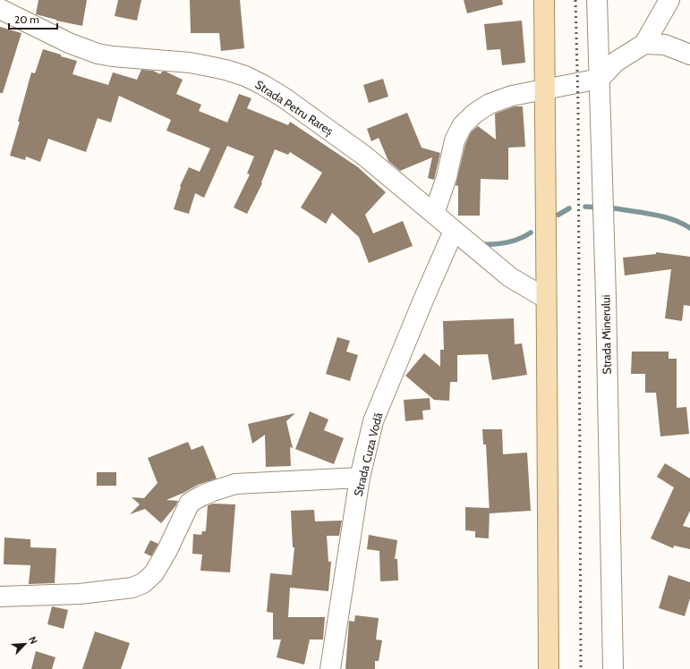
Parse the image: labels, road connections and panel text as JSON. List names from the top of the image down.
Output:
{
  "streets": {
    "street": ["Strada Petru Rareș", "Strada Minerului", "Strada Cuza Vodă"]
  },
  "crossings": [
    ["Strada Petru Rareș", "Strada Cuza Vodă"]
  ],
  "scale_bar": "20 m",
  "north": "top right"
}
